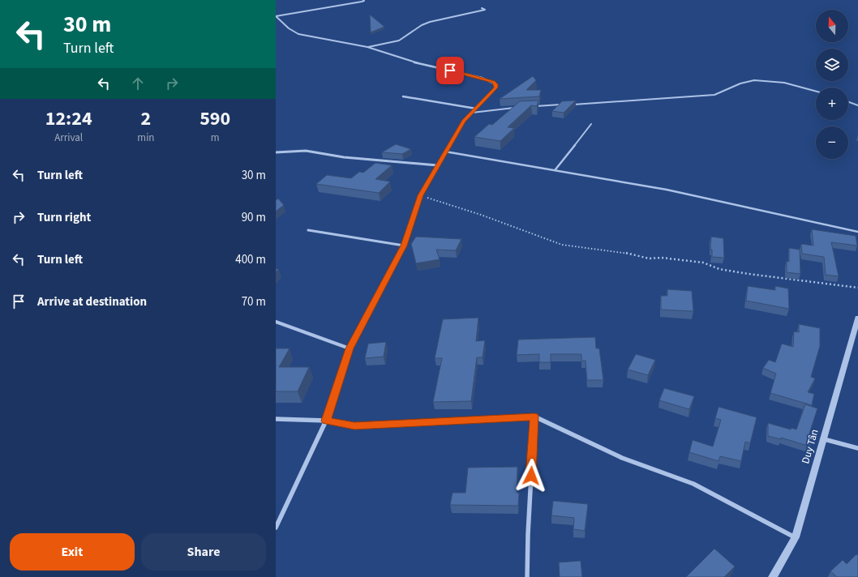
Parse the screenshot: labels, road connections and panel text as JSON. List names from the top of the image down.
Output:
{
  "streets": {
    "street": ["Duy Tân"]
  },
  "north": "top",
  "page": {
    "turn": ["30 m", "Turn left"],
    "map_buttons": ["+", "−"],
    "eta": [
      "12:24",
      "Arrival",
      "2",
      "min",
      "590",
      "m"
    ],
    "list": [
      {
        "name": "Turn left",
        "value": "30 m"
      },
      {
        "name": "Turn right",
        "value": "90 m"
      },
      {
        "name": "Turn left",
        "value": "400 m"
      },
      {
        "name": "Arrive at destination",
        "value": "70 m"
      }
    ],
    "buttons": ["Exit", "Share"]
  }
}
